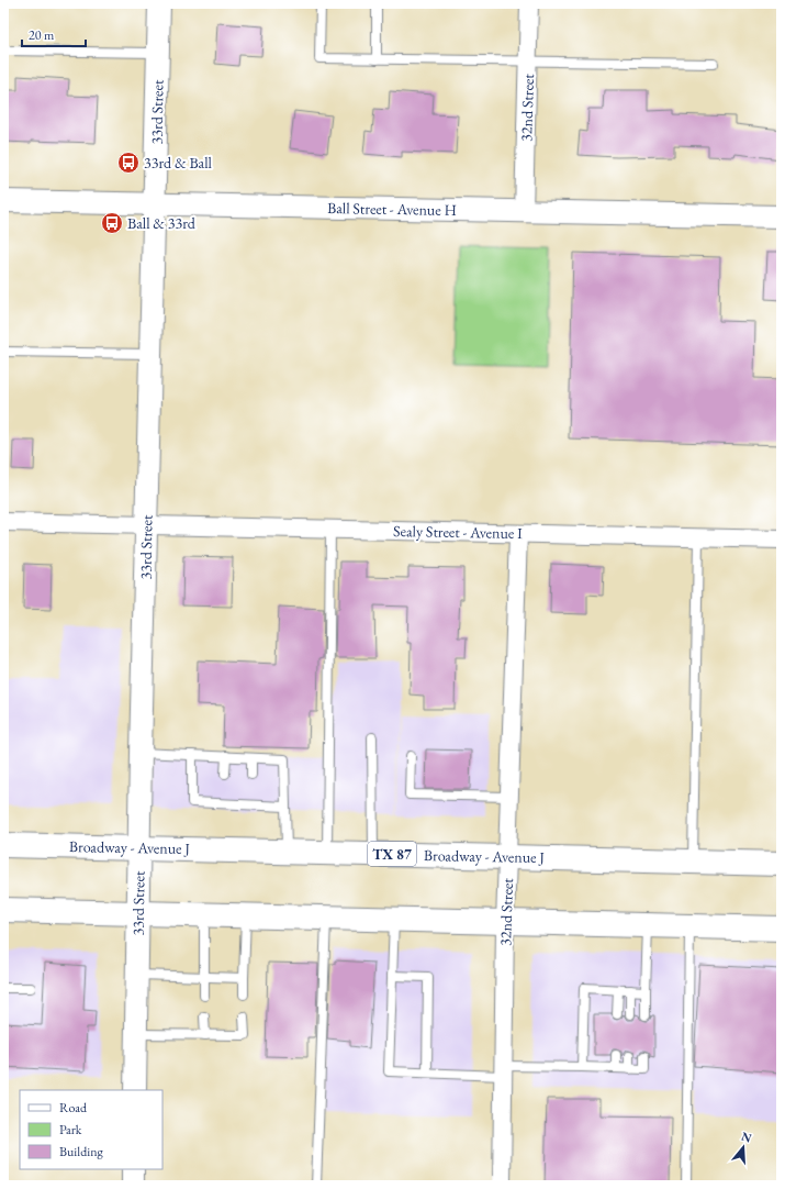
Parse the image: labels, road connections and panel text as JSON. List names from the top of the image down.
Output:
{
  "streets": {
    "main road": ["Broadway - Avenue J", "TX 87"],
    "street": [
      "32nd Street",
      "33rd Street",
      "Ball Street - Avenue H",
      "Sealy Street - Avenue I"
    ]
  },
  "crossings": [
    ["32nd Street", "Ball Street - Avenue H"],
    ["32nd Street", "Sealy Street - Avenue I"],
    ["32nd Street", "Broadway - Avenue J"],
    ["33rd Street", "Ball Street - Avenue H"],
    ["33rd Street", "Sealy Street - Avenue I"],
    ["33rd Street", "Broadway - Avenue J"]
  ],
  "places": {
    "bus stop": ["33rd & Ball", "Ball & 33rd"]
  },
  "legend": ["Road", "Park", "Building"],
  "scale_bar": "20 m",
  "north": "top"
}
